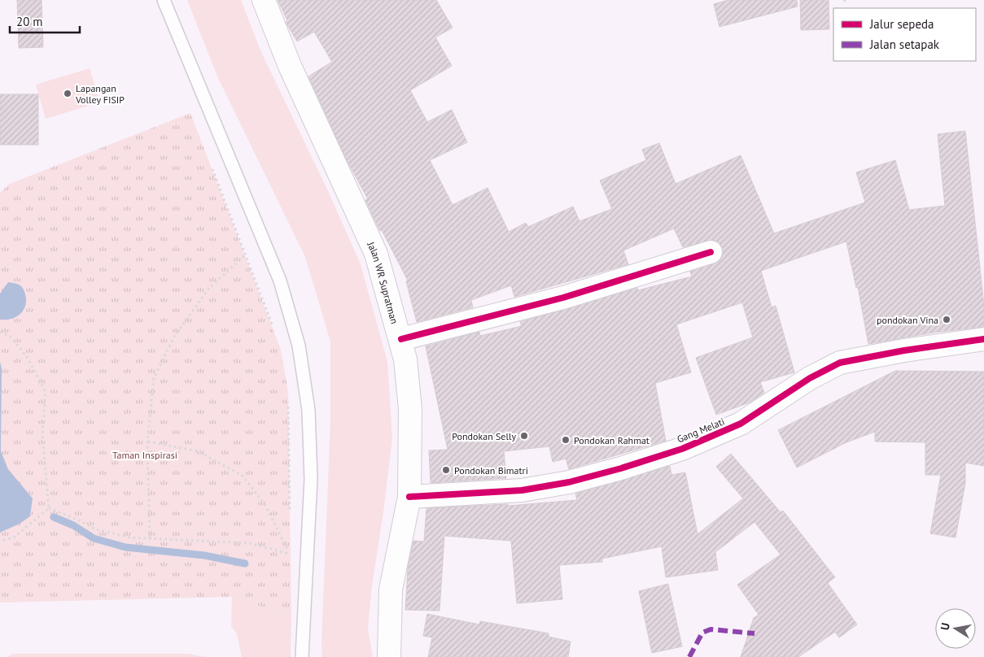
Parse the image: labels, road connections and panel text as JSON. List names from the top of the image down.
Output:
{
  "streets": {
    "main road": ["Jalan WR Supratman", "Gang Melati"]
  },
  "crossings": [
    ["Jalan WR Supratman", "Gang Melati"]
  ],
  "parks": ["Taman Inspirasi"],
  "places": [
    "Lapangan Volley FISIP",
    "pondokan Vina",
    "Pondokan Selly",
    "Pondokan Rahmat",
    "Pondokan Bimatri"
  ],
  "legend": ["Jalur sepeda", "Jalan setapak"],
  "scale_bar": "20 m",
  "north": "left"
}
